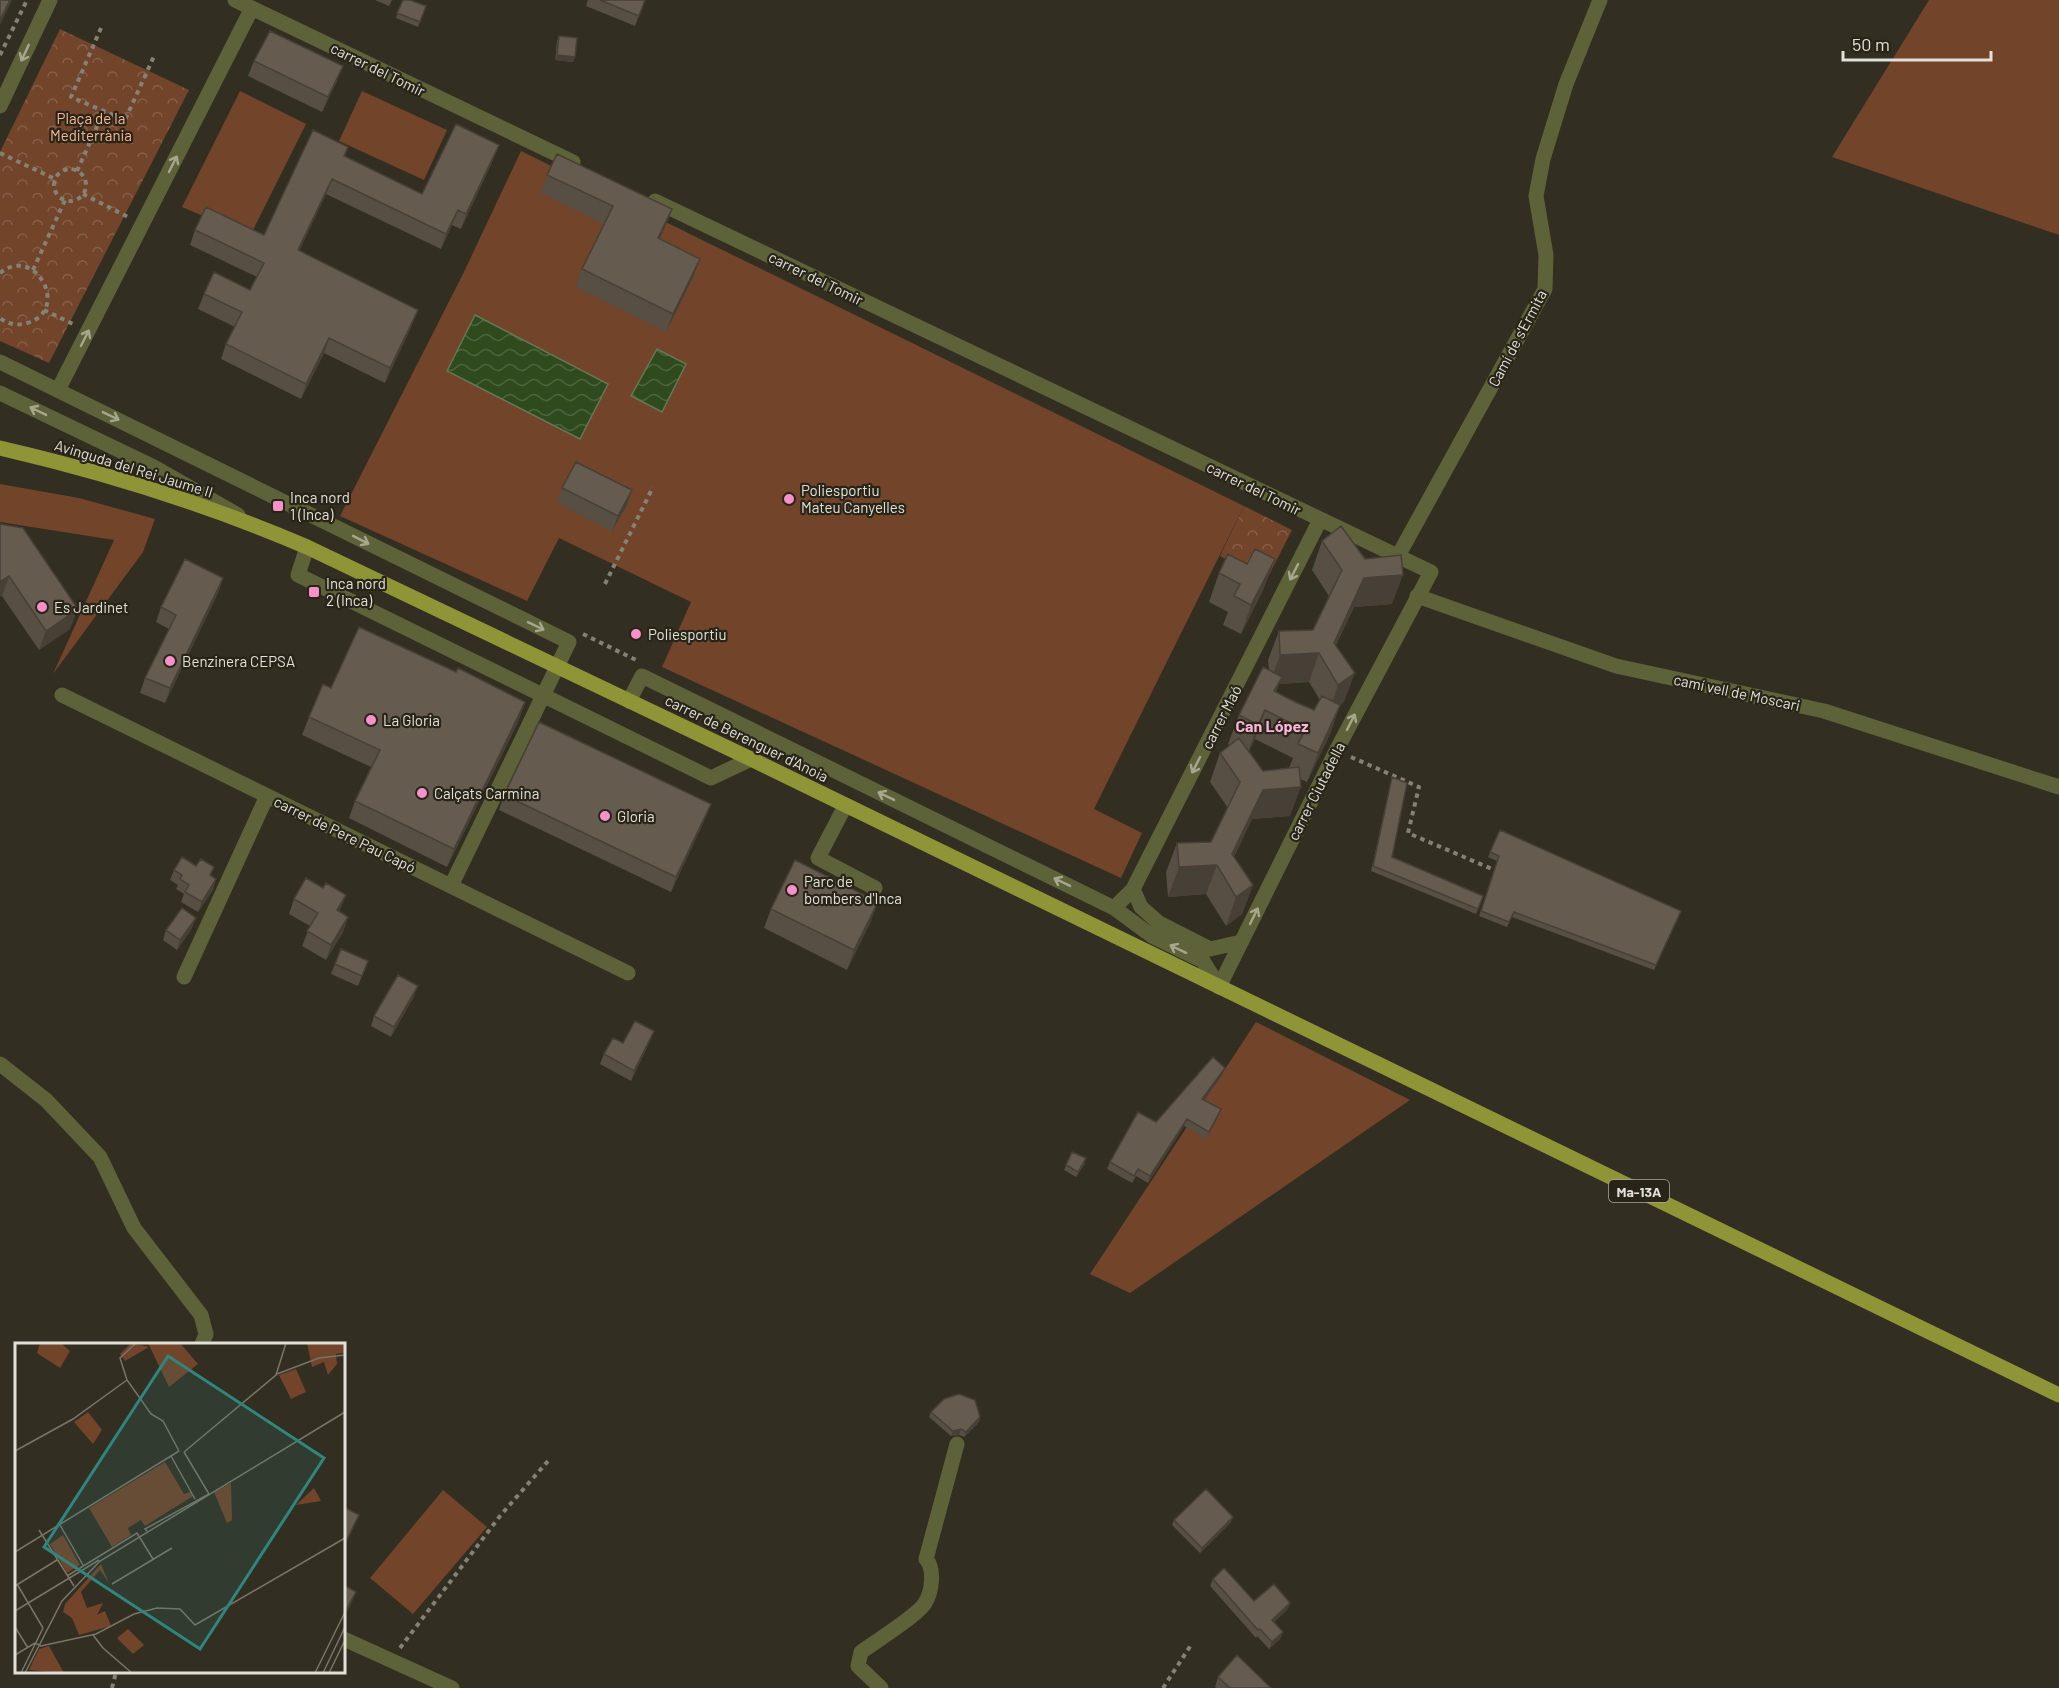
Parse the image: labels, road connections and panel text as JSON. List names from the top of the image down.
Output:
{
  "streets": {
    "main road": ["Avinguda del Rei Jaume II", "carrer de Berenguer d'Anoia", "Ma-13A"],
    "street": [
      "carrer del Tomir",
      "Camí de s'Ermita",
      "camí vell de Moscari",
      "carrer Maó",
      "carrer Ciutadella",
      "carrer de Pere Pau Capó"
    ]
  },
  "crossings": [
    ["carrer del Tomir", "Camí de s'Ermita"],
    ["carrer del Tomir", "camí vell de Moscari"],
    ["carrer del Tomir", "carrer Maó"],
    ["carrer del Tomir", "carrer Ciutadella"],
    ["Avinguda del Rei Jaume II", "carrer de Berenguer d'Anoia"],
    ["camí vell de Moscari", "carrer Ciutadella"],
    ["carrer de Berenguer d'Anoia", "carrer Ciutadella"],
    ["carrer de Berenguer d'Anoia", "Ma-13A"],
    ["carrer Ciutadella", "Ma-13A"]
  ],
  "one_way": ["carrer Maó", "carrer Ciutadella"],
  "districts": ["Can López"],
  "parks": ["Plaça de la Mediterrània"],
  "places": {
    "other": [
      "Poliesportiu Mateu Canyelles",
      "Es Jardinet",
      "Poliesportiu",
      "Benzinera CEPSA",
      "La Gloria",
      "Calçats Carmina",
      "Gloria",
      "Parc de bombers d'Inca"
    ],
    "transit": ["Inca nord 1 (Inca)", "Inca nord 2 (Inca)"]
  },
  "scale_bar": "50 m"
}
